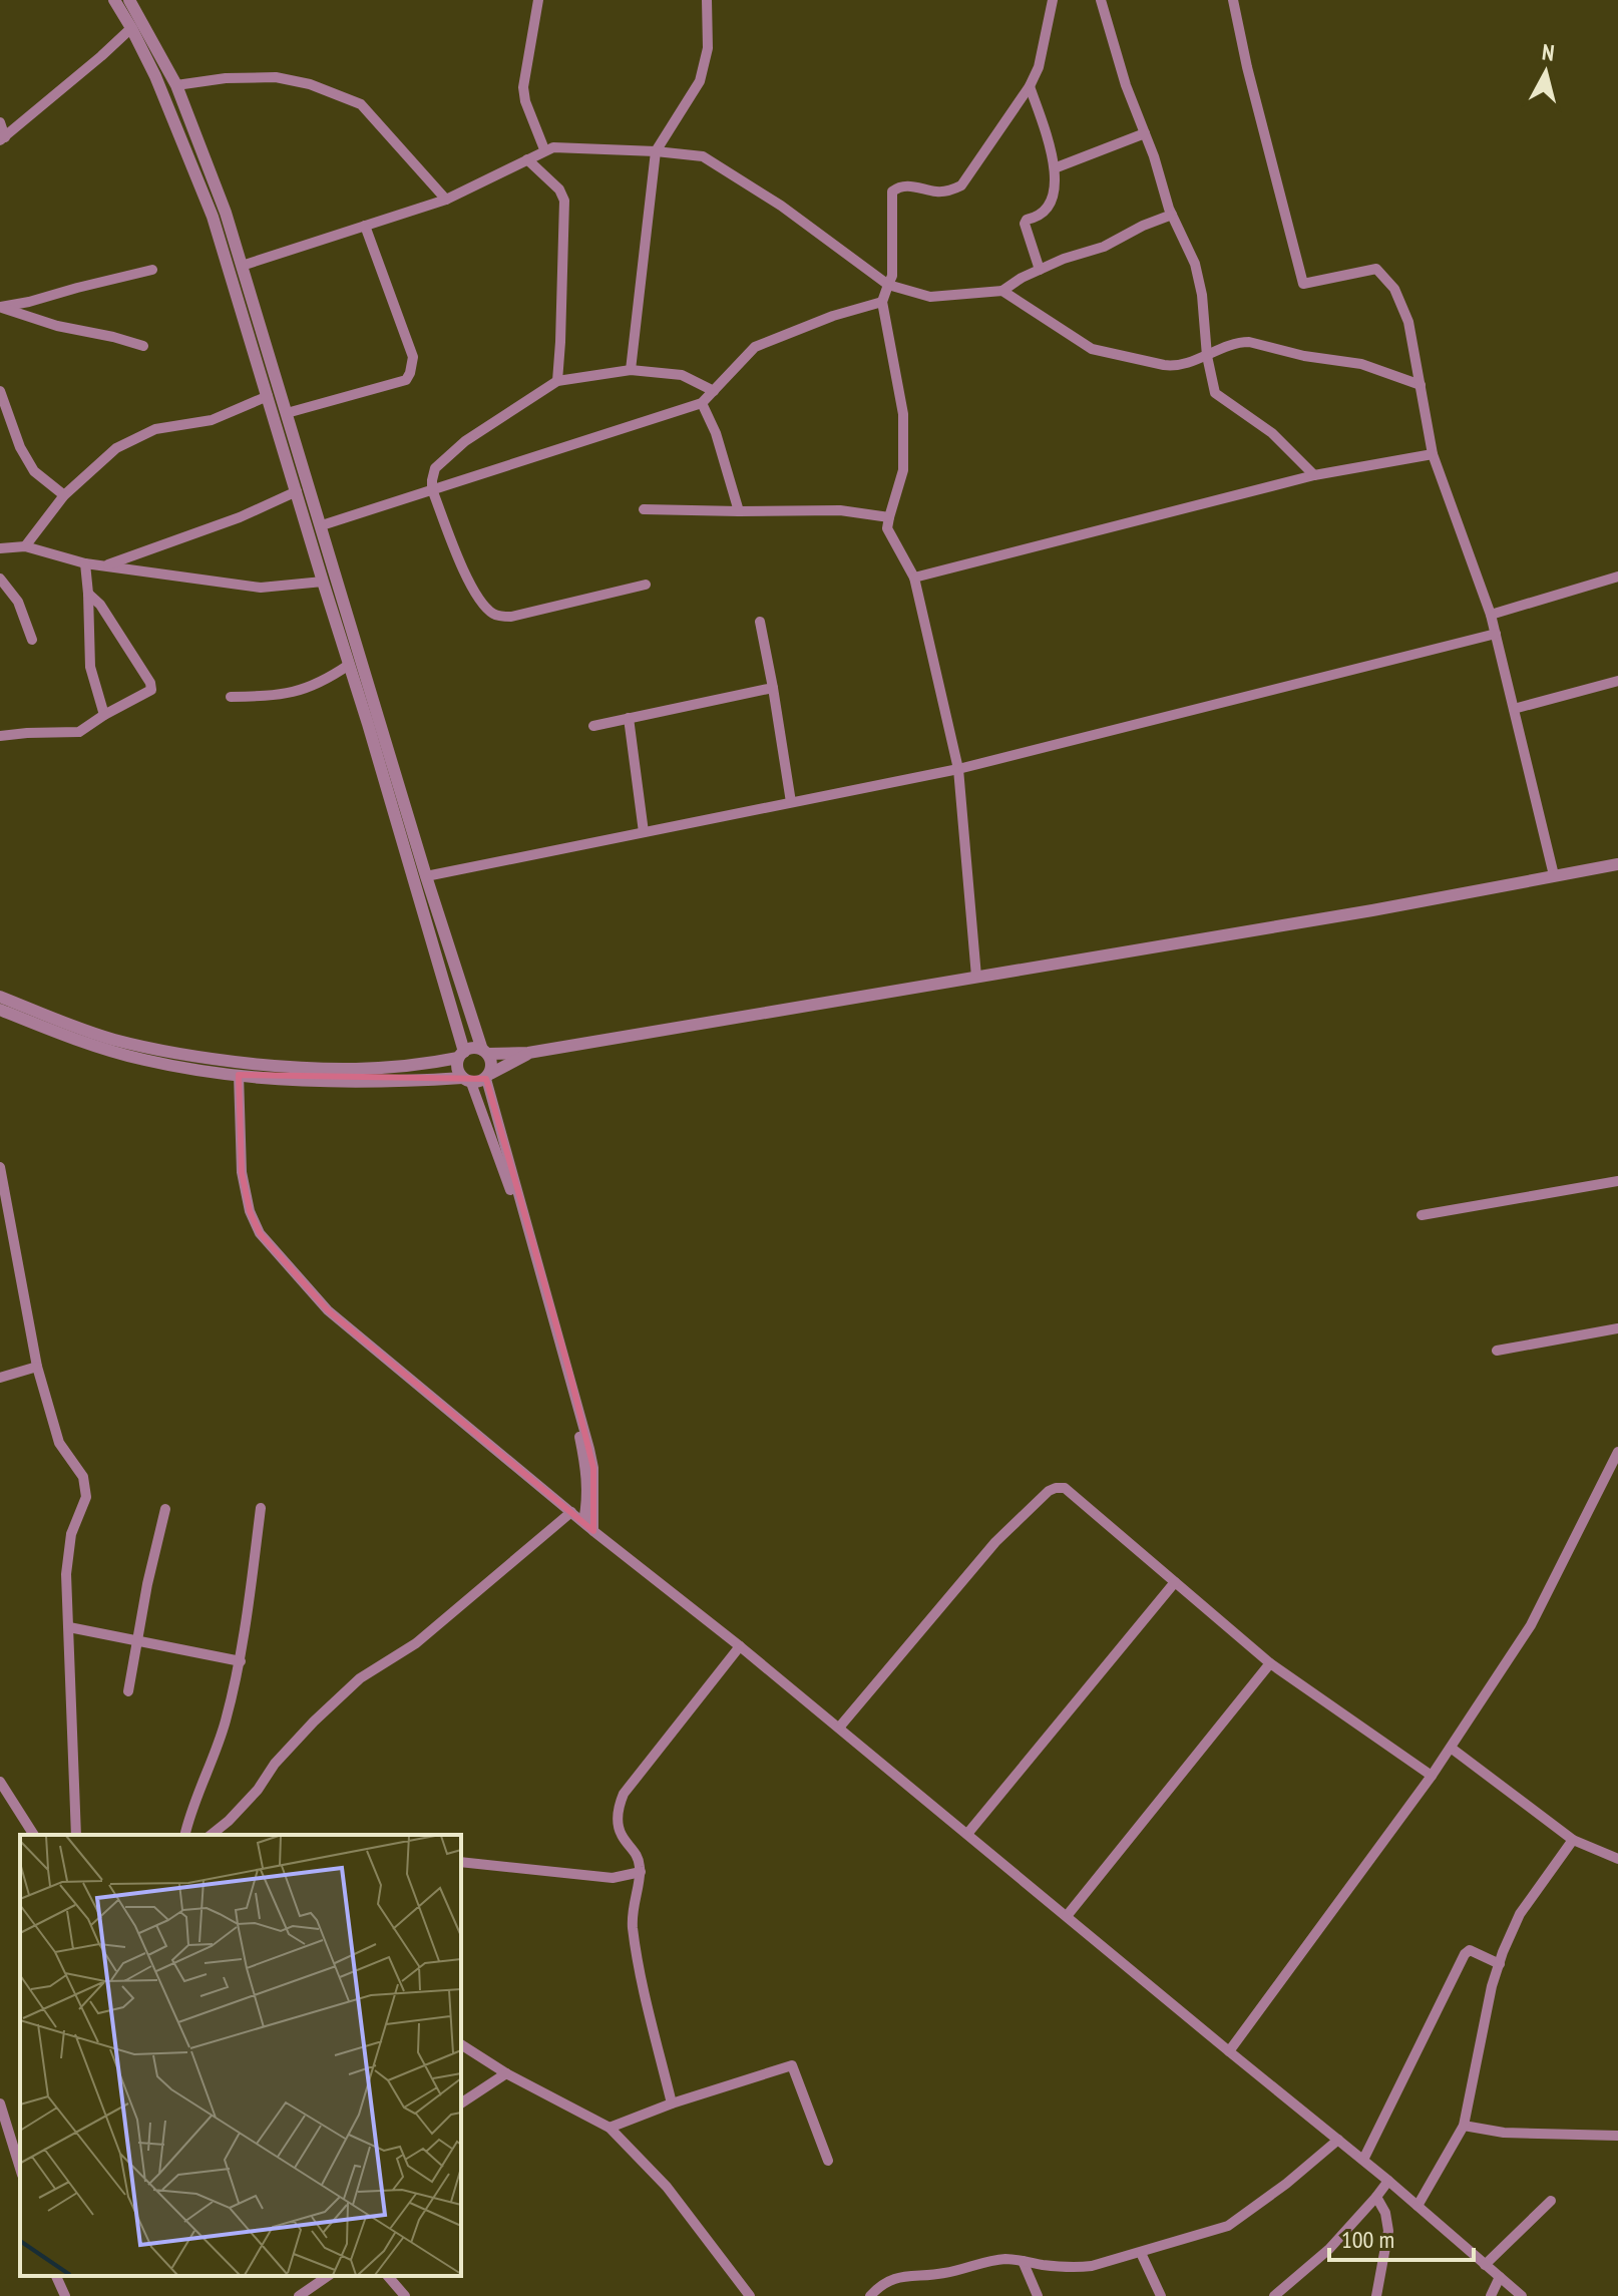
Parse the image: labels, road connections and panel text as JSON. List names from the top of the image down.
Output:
{
  "scale_bar": "100 m",
  "north": "top"
}
